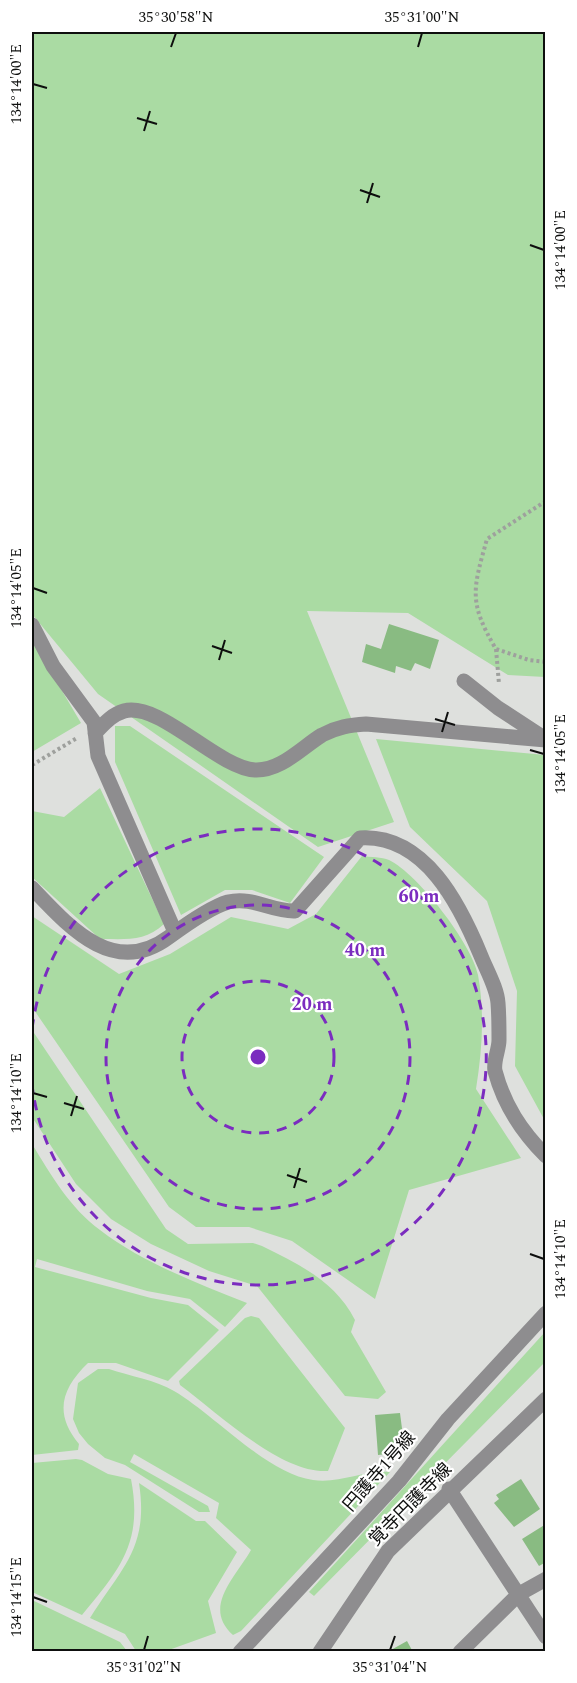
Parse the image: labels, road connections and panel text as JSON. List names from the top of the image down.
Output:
{
  "streets": {
    "street": ["円護寺1号線", "覚寺円護寺線"]
  },
  "coordinates": [
    "35°30'58\"N",
    "35°31'00\"N",
    "134°14'00\"E",
    "134°14'05\"E",
    "134°14'10\"E",
    "134°14'15\"E",
    "35°31'02\"N",
    "35°31'04\"N"
  ],
  "rings": ["60 m", "40 m", "20 m"]
}
